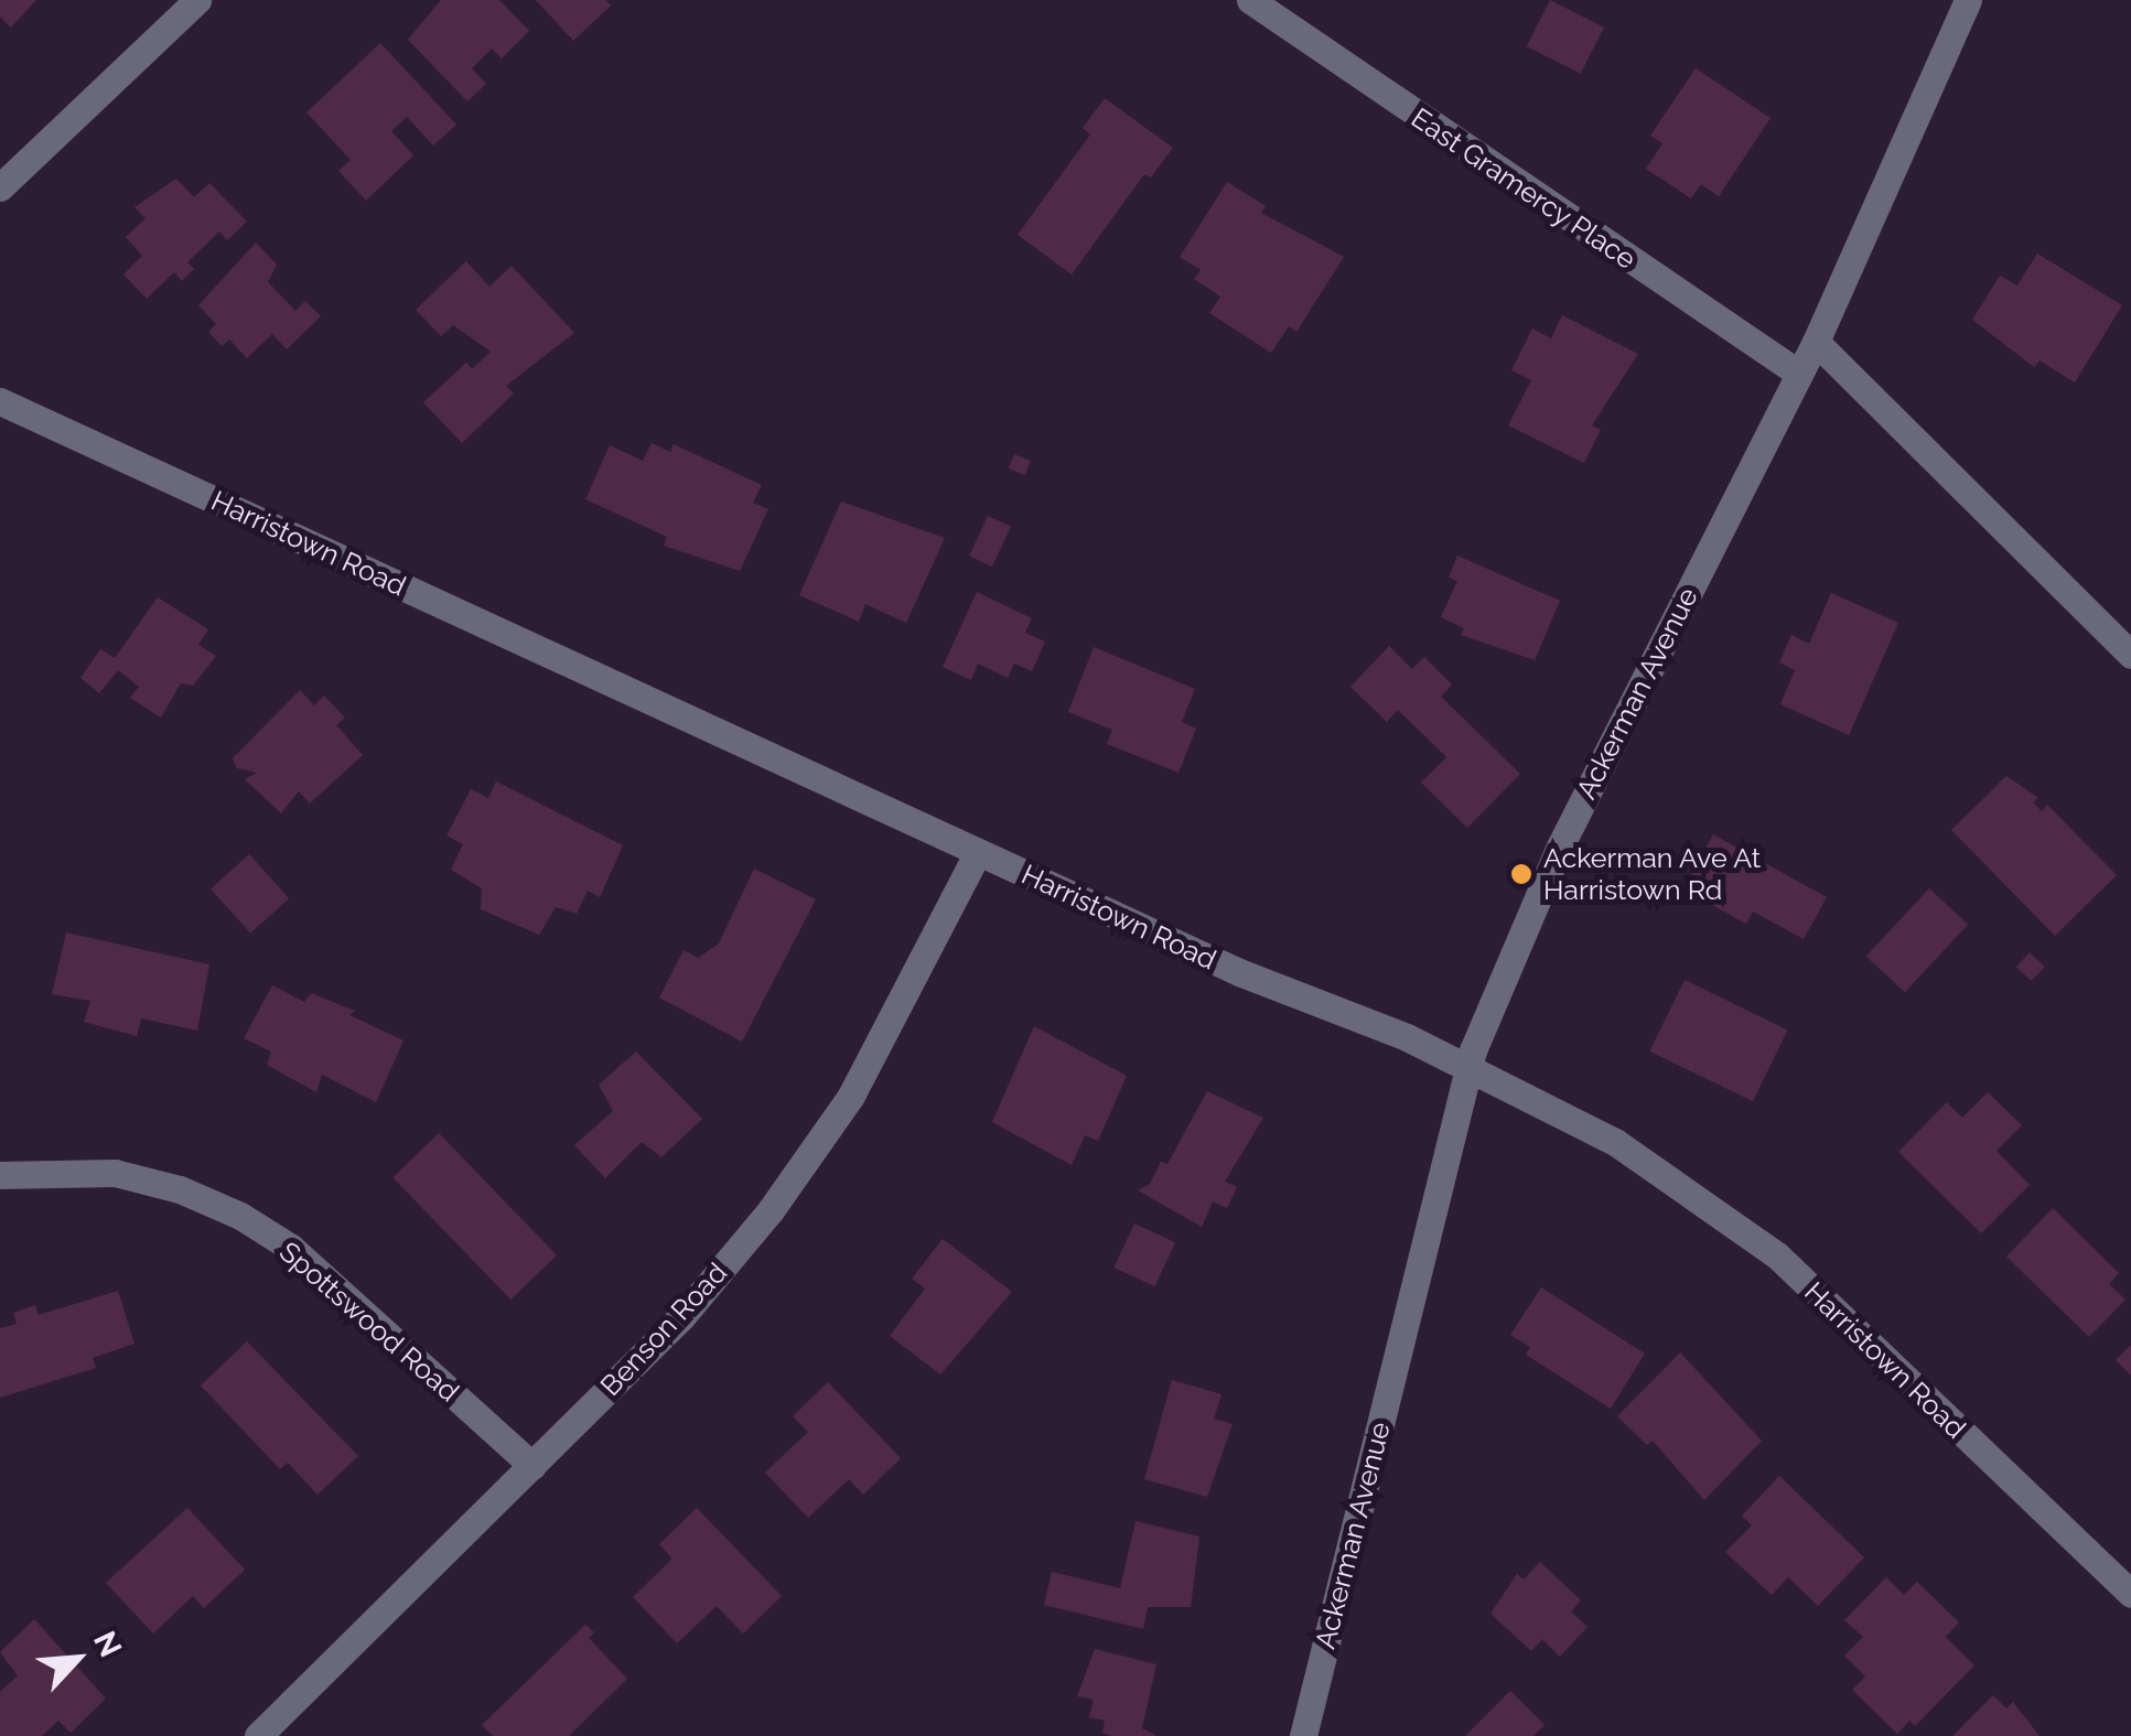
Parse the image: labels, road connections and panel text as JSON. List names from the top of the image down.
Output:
{
  "streets": {
    "street": [
      "East Gramercy Place",
      "Harristown Road",
      "Ackerman Avenue",
      "Spottswood Road",
      "Benson Road"
    ]
  },
  "crossings": [
    ["East Gramercy Place", "Ackerman Avenue"],
    ["Harristown Road", "Ackerman Avenue"],
    ["Harristown Road", "Benson Road"],
    ["Spottswood Road", "Benson Road"]
  ],
  "places": ["Ackerman Ave At Harristown Rd"],
  "north": "top right"
}
